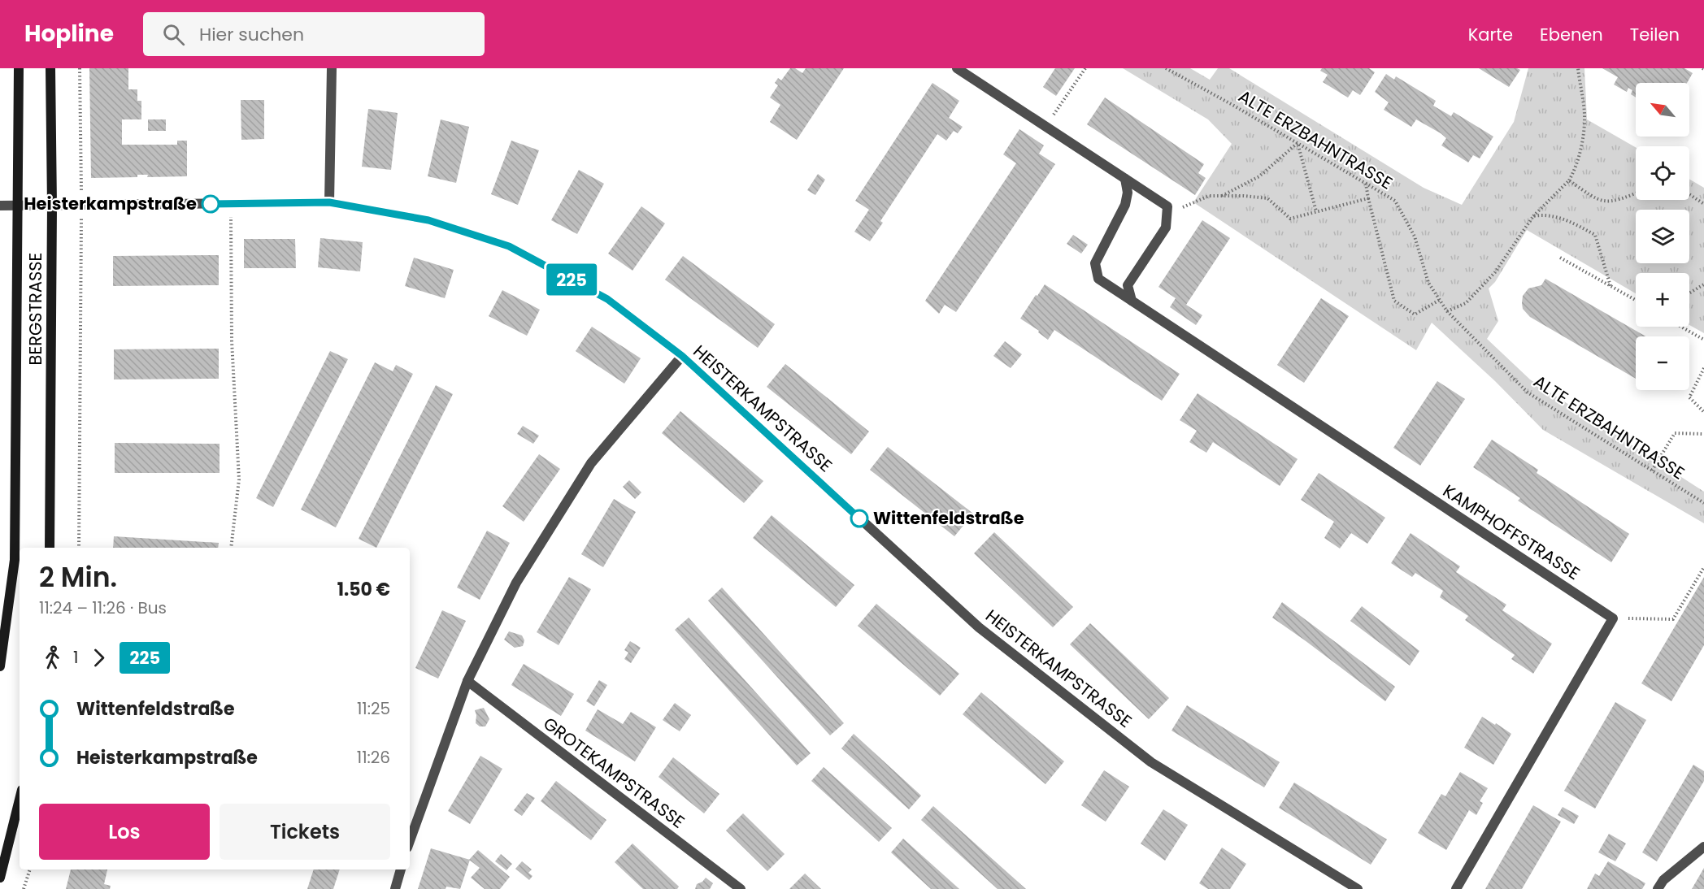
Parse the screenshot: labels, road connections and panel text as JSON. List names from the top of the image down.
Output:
{
  "streets": {
    "main road": ["BERGSTRASSE"],
    "street": ["HEISTERKAMPSTRASSE", "KAMPHOFFSTRASSE", "GROTEKAMPSTRASSE"],
    "path": ["ALTE ERZBAHNTRASSE"]
  },
  "crossings": [
    ["BERGSTRASSE", "HEISTERKAMPSTRASSE"]
  ],
  "places": ["Heisterkampstraße", "Wittenfeldstraße"],
  "lines": ["bus line 225"],
  "north": "top left",
  "page": {
    "header": "Hopline",
    "search": "Hier suchen",
    "nav": ["Karte", "Ebenen", "Teilen"],
    "on_map": "225",
    "map_buttons": ["+", "−"],
    "heading": ["2 Min.", "11:24 – 11:26 · Bus", "1.50 €"],
    "legs": ["1", "225"],
    "list": [
      {
        "name": "Wittenfeldstraße",
        "value": "11:25"
      },
      {
        "name": "Heisterkampstraße",
        "value": "11:26"
      }
    ],
    "buttons": ["Los", "Tickets"]
  }
}
